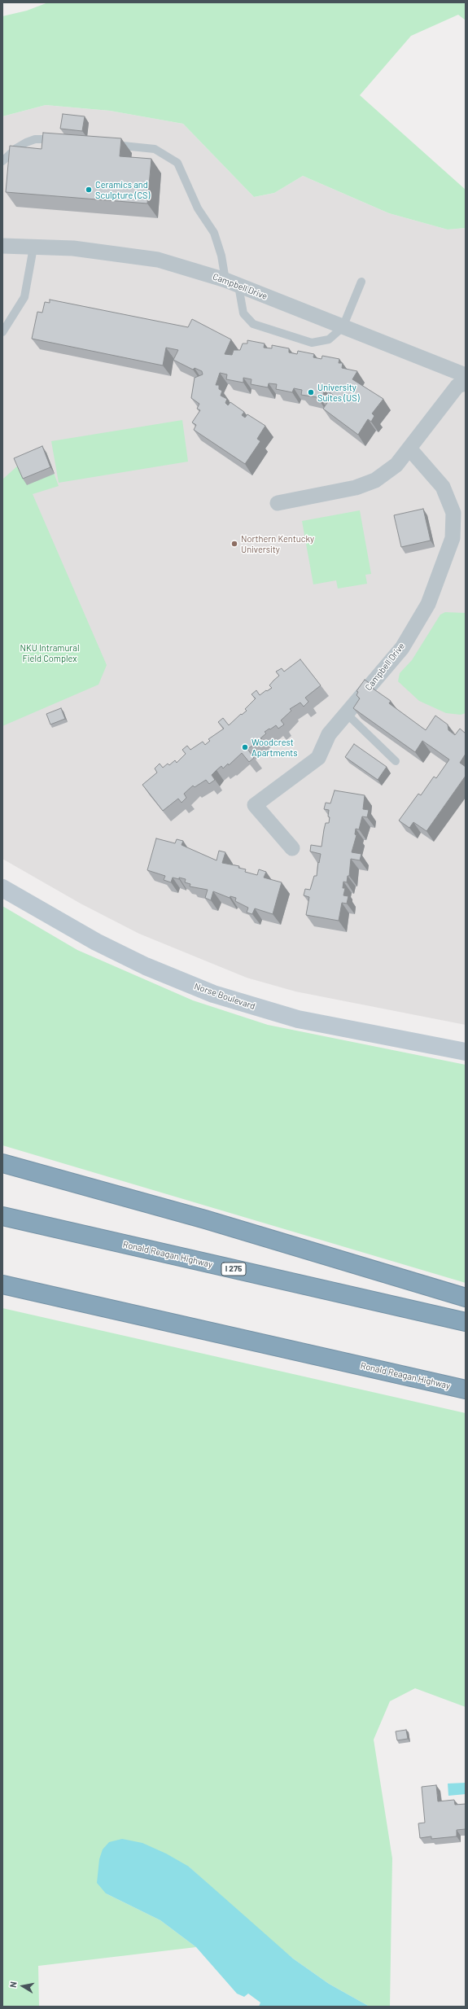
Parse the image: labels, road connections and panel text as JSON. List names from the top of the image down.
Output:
{
  "streets": {
    "highway": ["Ronald Reagan Highway", "I 275"],
    "street": ["Campbell Drive", "Norse Boulevard"]
  },
  "parks": ["NKU Intramural Field Complex"],
  "places": [
    "Ceramics and Sculpture (CS)",
    "University Suites (US)",
    "Northern Kentucky University",
    "Woodcrest Apartments"
  ],
  "north": "left"
}
